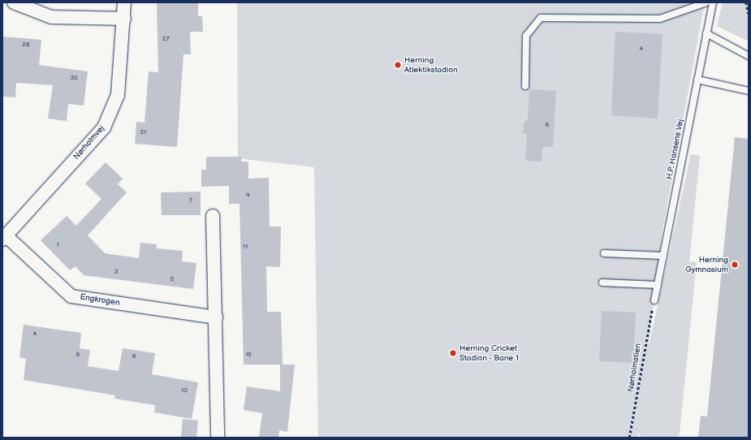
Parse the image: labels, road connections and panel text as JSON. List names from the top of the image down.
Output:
{
  "streets": {
    "street": ["Nørholmvej", "Engkrogen"],
    "lane": ["H.P. Hansens Vej"],
    "path": ["Nørholmstien"]
  },
  "crossings": [
    ["Nørholmvej", "Engkrogen"],
    ["H.P. Hansens Vej", "Nørholmstien"]
  ],
  "places": ["Herning Atlektikstadion", "Herning Gymnasium", "Herning Cricket Stadion - Bane 1"],
  "house_numbers": [
    "27",
    "28",
    "4",
    "30",
    "6",
    "31",
    "9",
    "7",
    "1",
    "11",
    "3",
    "5",
    "4",
    "6",
    "15",
    "8",
    "10"
  ]
}
